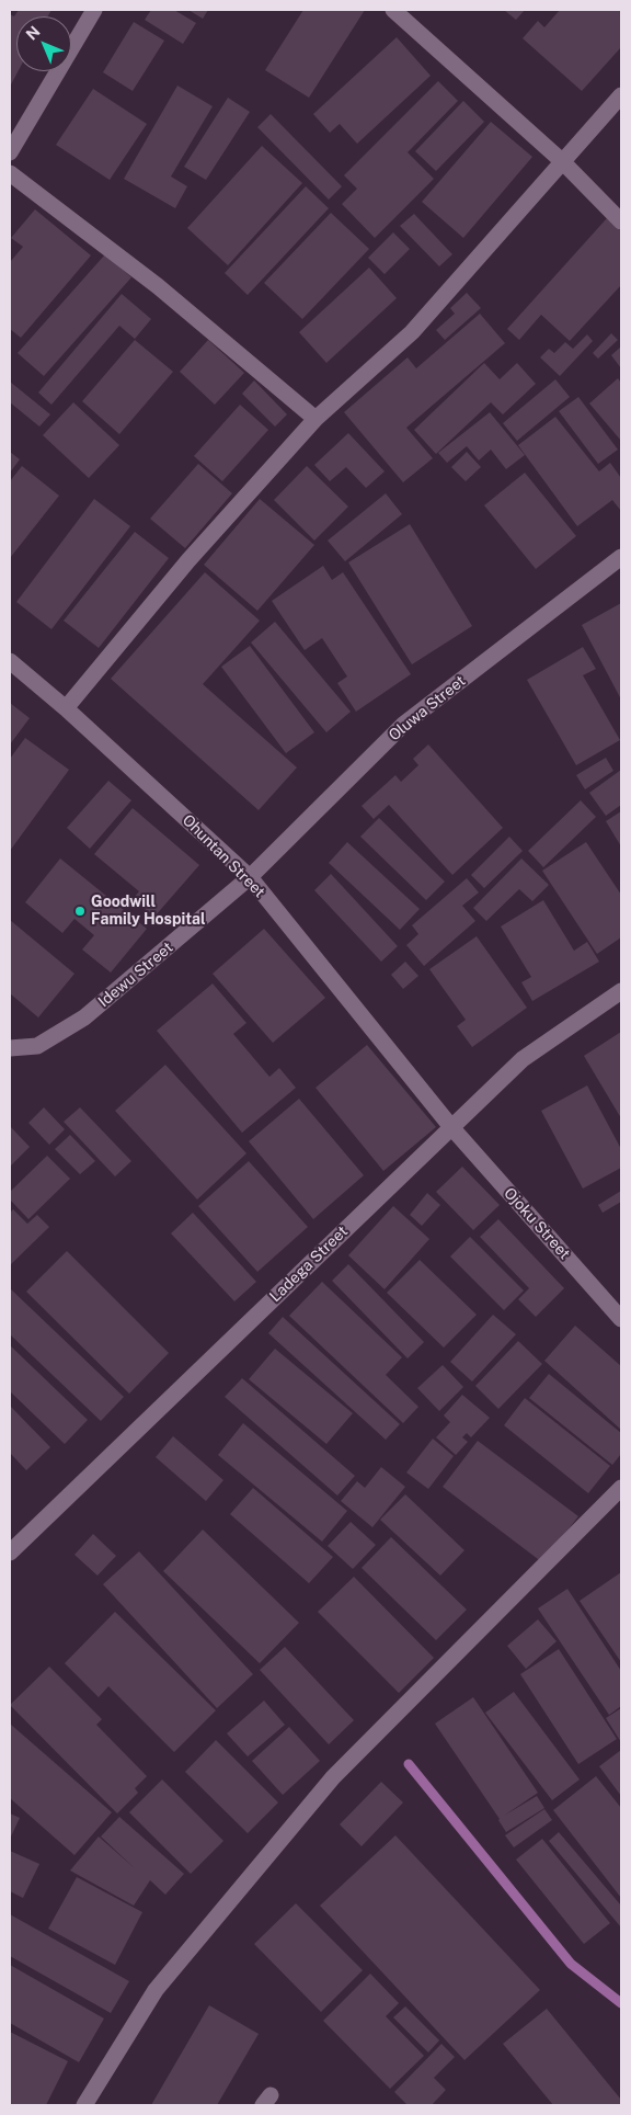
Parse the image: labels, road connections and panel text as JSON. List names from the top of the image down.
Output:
{
  "streets": {
    "street": [
      "Oluwa Street",
      "Ohuntan Street",
      "Idewu Street",
      "Ojoku Street",
      "Ladega Street"
    ]
  },
  "crossings": [
    ["Oluwa Street", "Ohuntan Street"],
    ["Oluwa Street", "Idewu Street"],
    ["Ohuntan Street", "Idewu Street"],
    ["Ohuntan Street", "Ojoku Street"],
    ["Ohuntan Street", "Ladega Street"],
    ["Ojoku Street", "Ladega Street"]
  ],
  "places": ["Goodwill Family Hospital"],
  "north": "top left"
}
